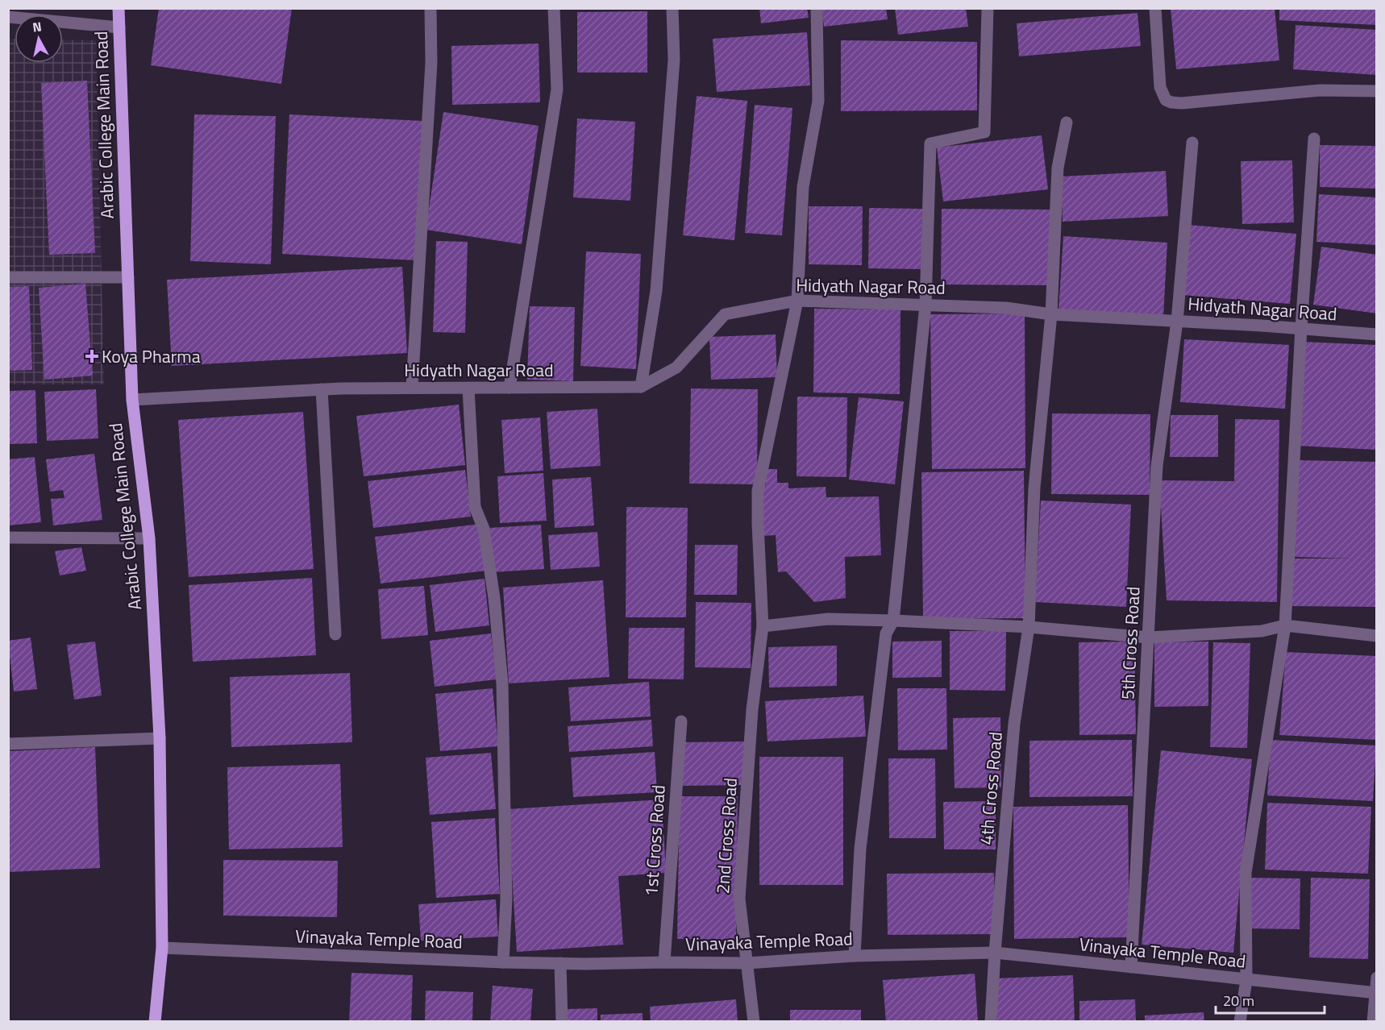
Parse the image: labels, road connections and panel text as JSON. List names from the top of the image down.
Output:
{
  "streets": {
    "main road": ["Arabic College Main Road"],
    "street": [
      "Hidyath Nagar Road",
      "5th Cross Road",
      "4th Cross Road",
      "2nd Cross Road",
      "1st Cross Road",
      "Vinayaka Temple Road"
    ]
  },
  "crossings": [
    ["Arabic College Main Road", "Hidyath Nagar Road"],
    ["Arabic College Main Road", "Vinayaka Temple Road"],
    ["Hidyath Nagar Road", "5th Cross Road"],
    ["Hidyath Nagar Road", "4th Cross Road"],
    ["Hidyath Nagar Road", "2nd Cross Road"],
    ["5th Cross Road", "Vinayaka Temple Road"],
    ["4th Cross Road", "Vinayaka Temple Road"],
    ["2nd Cross Road", "Vinayaka Temple Road"],
    ["1st Cross Road", "Vinayaka Temple Road"]
  ],
  "places": {
    "health": ["Koya Pharma"]
  },
  "scale_bar": "20 m",
  "north": "top"
}
